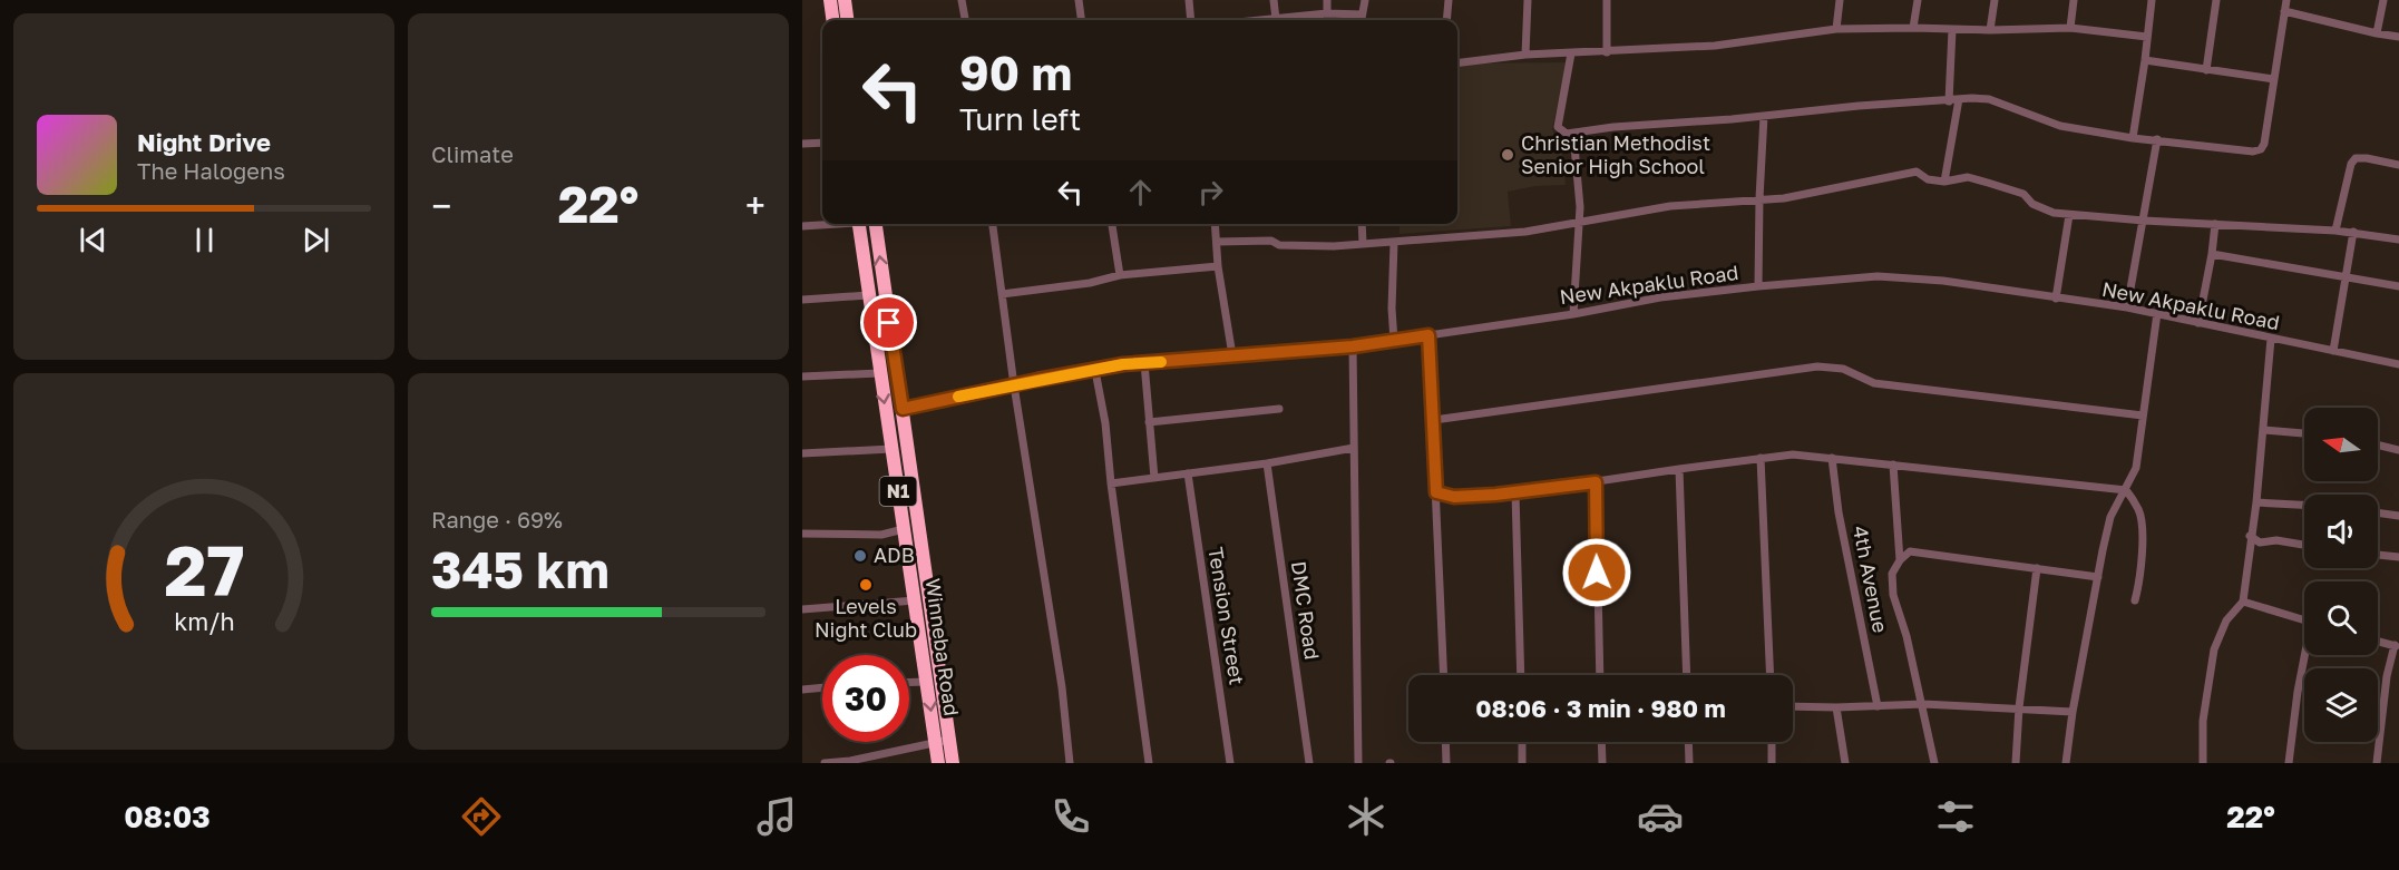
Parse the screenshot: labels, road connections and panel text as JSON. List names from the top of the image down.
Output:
{
  "streets": {
    "highway": ["N1", "Winneba Road"],
    "street": [
      "New Akpaklu Road",
      "4th Avenue",
      "DMC Road",
      "Tension Street"
    ]
  },
  "crossings": [
    ["New Akpaklu Road", "Winneba Road"]
  ],
  "places": ["Christian Methodist Senior High School", "ADB", "Levels Night Club"],
  "north": "left",
  "page": {
    "tile": [
      "Climate",
      ["Range · 69%", "345 km"]
    ],
    "turn": ["90 m", "Turn left"],
    "song": ["Night Drive", "The Halogens"],
    "heat": ["−", "22°", "+"],
    "limit": "30",
    "trip": "08:06 · 3 min · 980 m",
    "tabs": ["08:03", "22°"],
    "gauge": ["27", "km/h"]
  }
}
